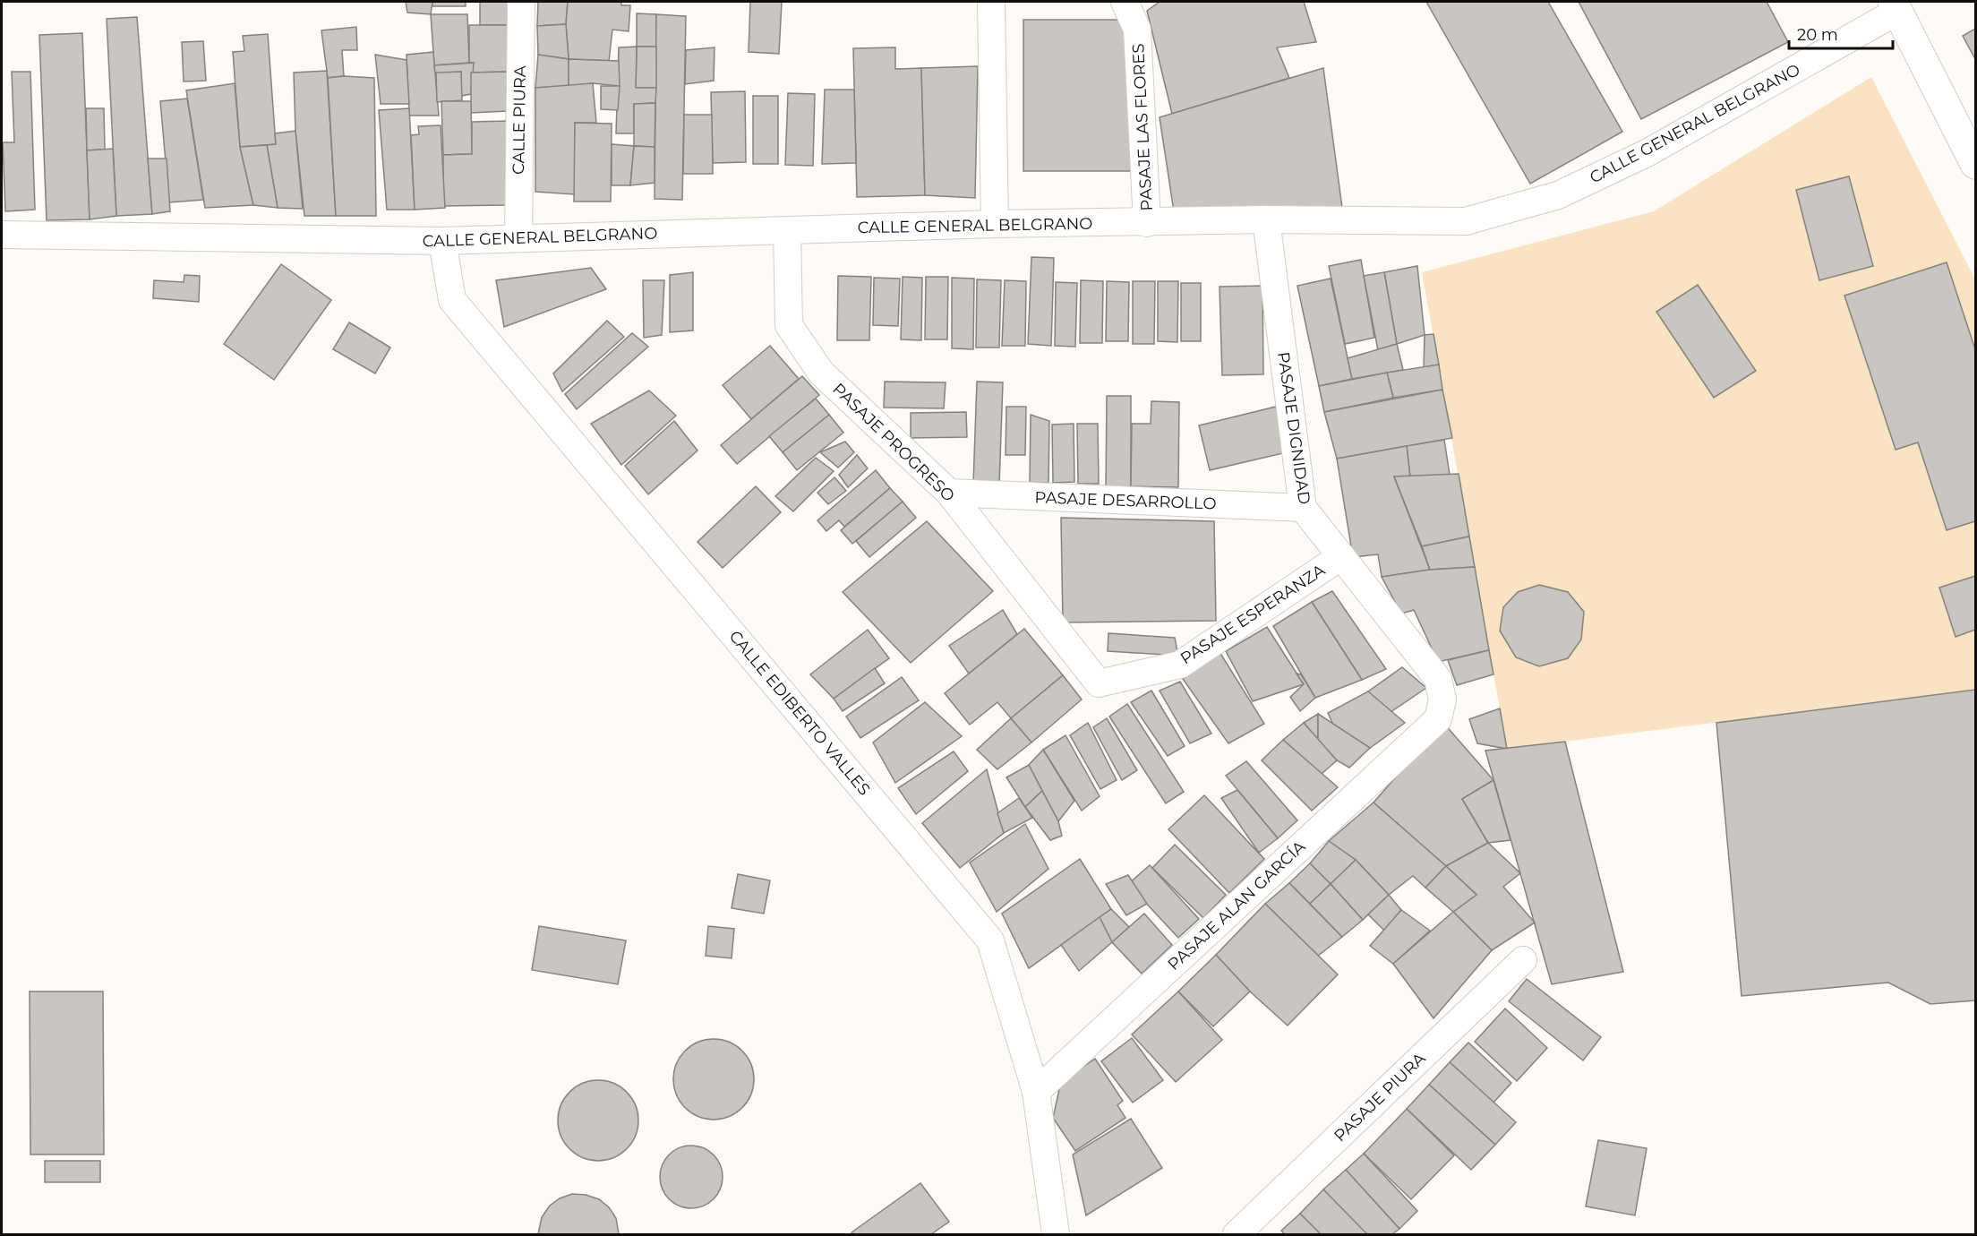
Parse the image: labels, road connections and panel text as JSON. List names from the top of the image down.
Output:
{
  "streets": {
    "street": [
      "CALLE PIURA",
      "CALLE GENERAL BELGRANO",
      "PASAJE LAS FLORES",
      "PASAJE DIGNIDAD",
      "PASAJE PROGRESO",
      "PASAJE DESARROLLO",
      "PASAJE ESPERANZA",
      "CALLE EDIBERTO VALLES",
      "PASAJE ALAN GARCÍA",
      "PASAJE PIURA"
    ]
  },
  "crossings": [
    ["CALLE PIURA", "CALLE GENERAL BELGRANO"],
    ["CALLE GENERAL BELGRANO", "PASAJE LAS FLORES"],
    ["CALLE GENERAL BELGRANO", "PASAJE DIGNIDAD"],
    ["CALLE GENERAL BELGRANO", "PASAJE PROGRESO"],
    ["CALLE GENERAL BELGRANO", "CALLE EDIBERTO VALLES"],
    ["PASAJE DIGNIDAD", "PASAJE DESARROLLO"],
    ["PASAJE DIGNIDAD", "PASAJE ESPERANZA"],
    ["PASAJE DIGNIDAD", "PASAJE ALAN GARCÍA"],
    ["PASAJE PROGRESO", "PASAJE DESARROLLO"],
    ["PASAJE PROGRESO", "PASAJE ESPERANZA"],
    ["CALLE EDIBERTO VALLES", "PASAJE ALAN GARCÍA"]
  ],
  "scale_bar": "20 m"
}
